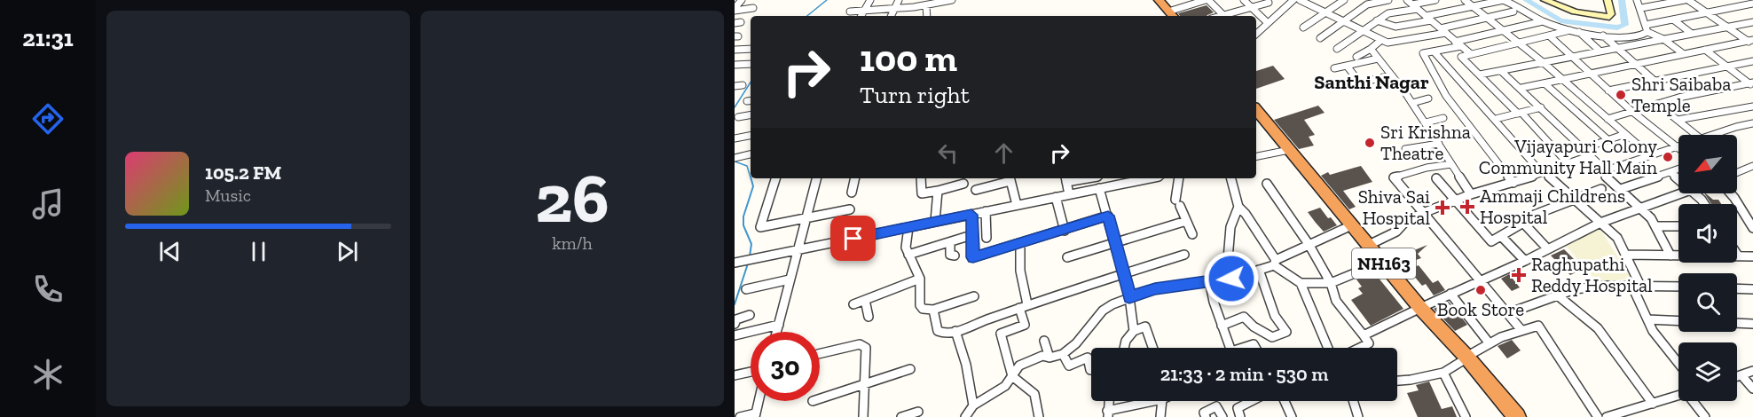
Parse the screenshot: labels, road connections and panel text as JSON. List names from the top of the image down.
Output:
{
  "streets": {
    "highway": ["NH163"]
  },
  "districts": ["Santhi Nagar"],
  "places": {
    "other": [
      "Shri Saibaba Temple",
      "Sri Krishna Theatre",
      "Vijayapuri Colony Community Hall Main",
      "Book Store"
    ],
    "health": ["Ammaji Childrens Hospital", "Shiva Sai Hospital", "Raghupathi Reddy Hospital"]
  },
  "north": "bottom left",
  "page": {
    "tabs": "21:31",
    "tile": ["26", "km/h"],
    "turn": ["100 m", "Turn right"],
    "song": ["105.2 FM", "Music"],
    "limit": "30",
    "trip": "21:33 · 2 min · 530 m"
  }
}
